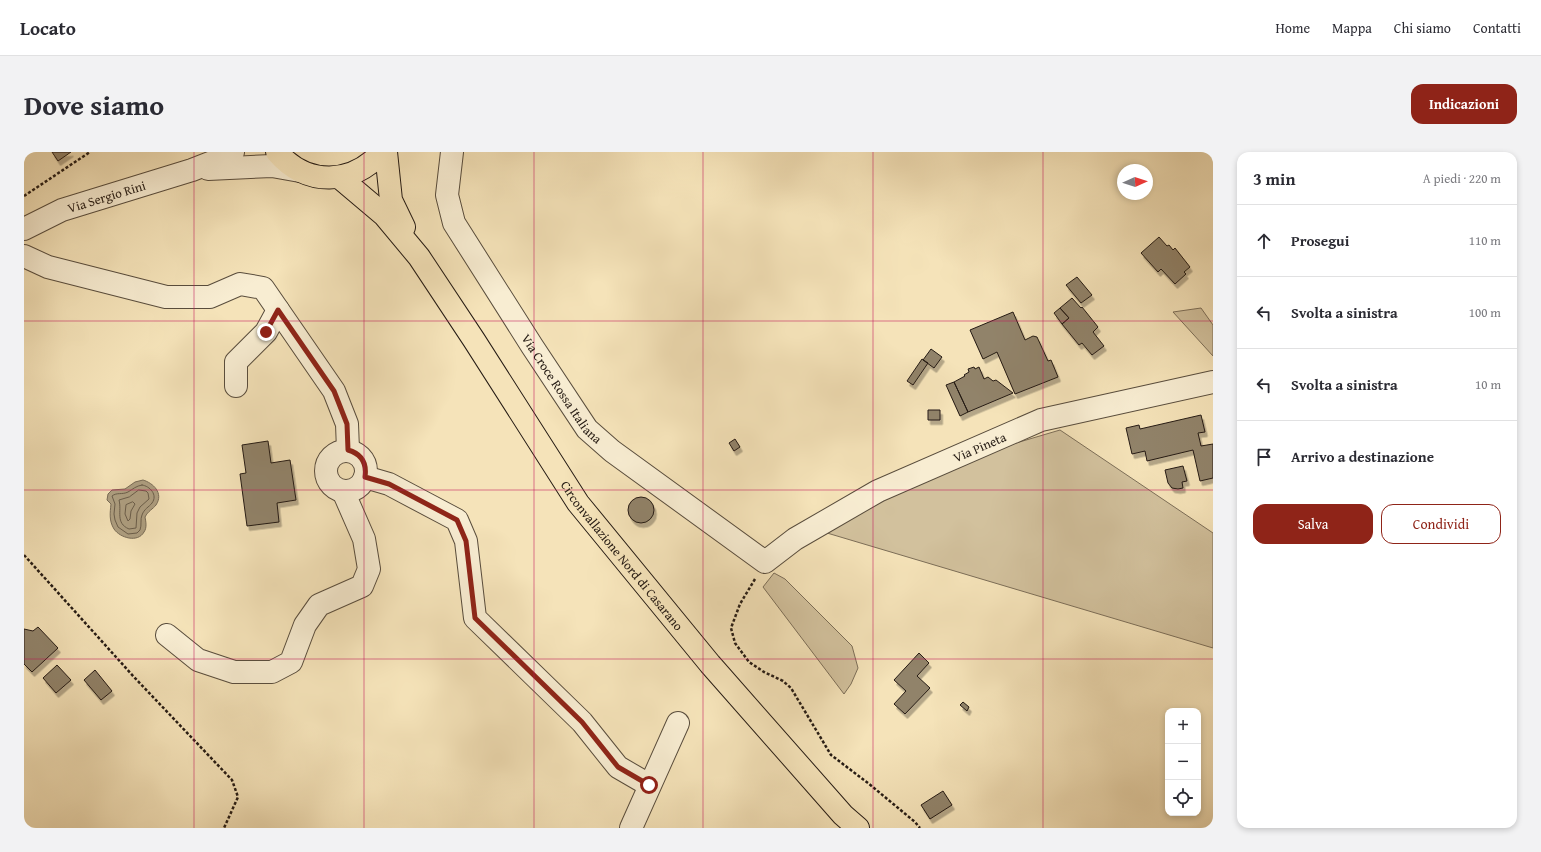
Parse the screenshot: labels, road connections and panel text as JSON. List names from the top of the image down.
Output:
{
  "streets": {
    "main road": ["Circonvallazione Nord di Casarano"],
    "street": ["Via Sergio Rini", "Via Croce Rossa Italiana", "Via Pineta"]
  },
  "crossings": [
    ["Via Croce Rossa Italiana", "Via Pineta"]
  ],
  "north": "right",
  "page": {
    "header": "Locato",
    "nav": [
      "Home",
      "Mappa",
      "Chi siamo",
      "Contatti"
    ],
    "title": "Dove siamo",
    "buttons": [
      "Indicazioni",
      ["Salva", "Condividi"]
    ],
    "heading": ["3 min", "A piedi · 220 m"],
    "list": [
      ["Prosegui", "110 m"],
      ["Svolta a sinistra", "100 m"],
      ["Svolta a sinistra", "10 m"],
      "Arrivo a destinazione"
    ],
    "map_buttons": ["+", "−"]
  }
}
